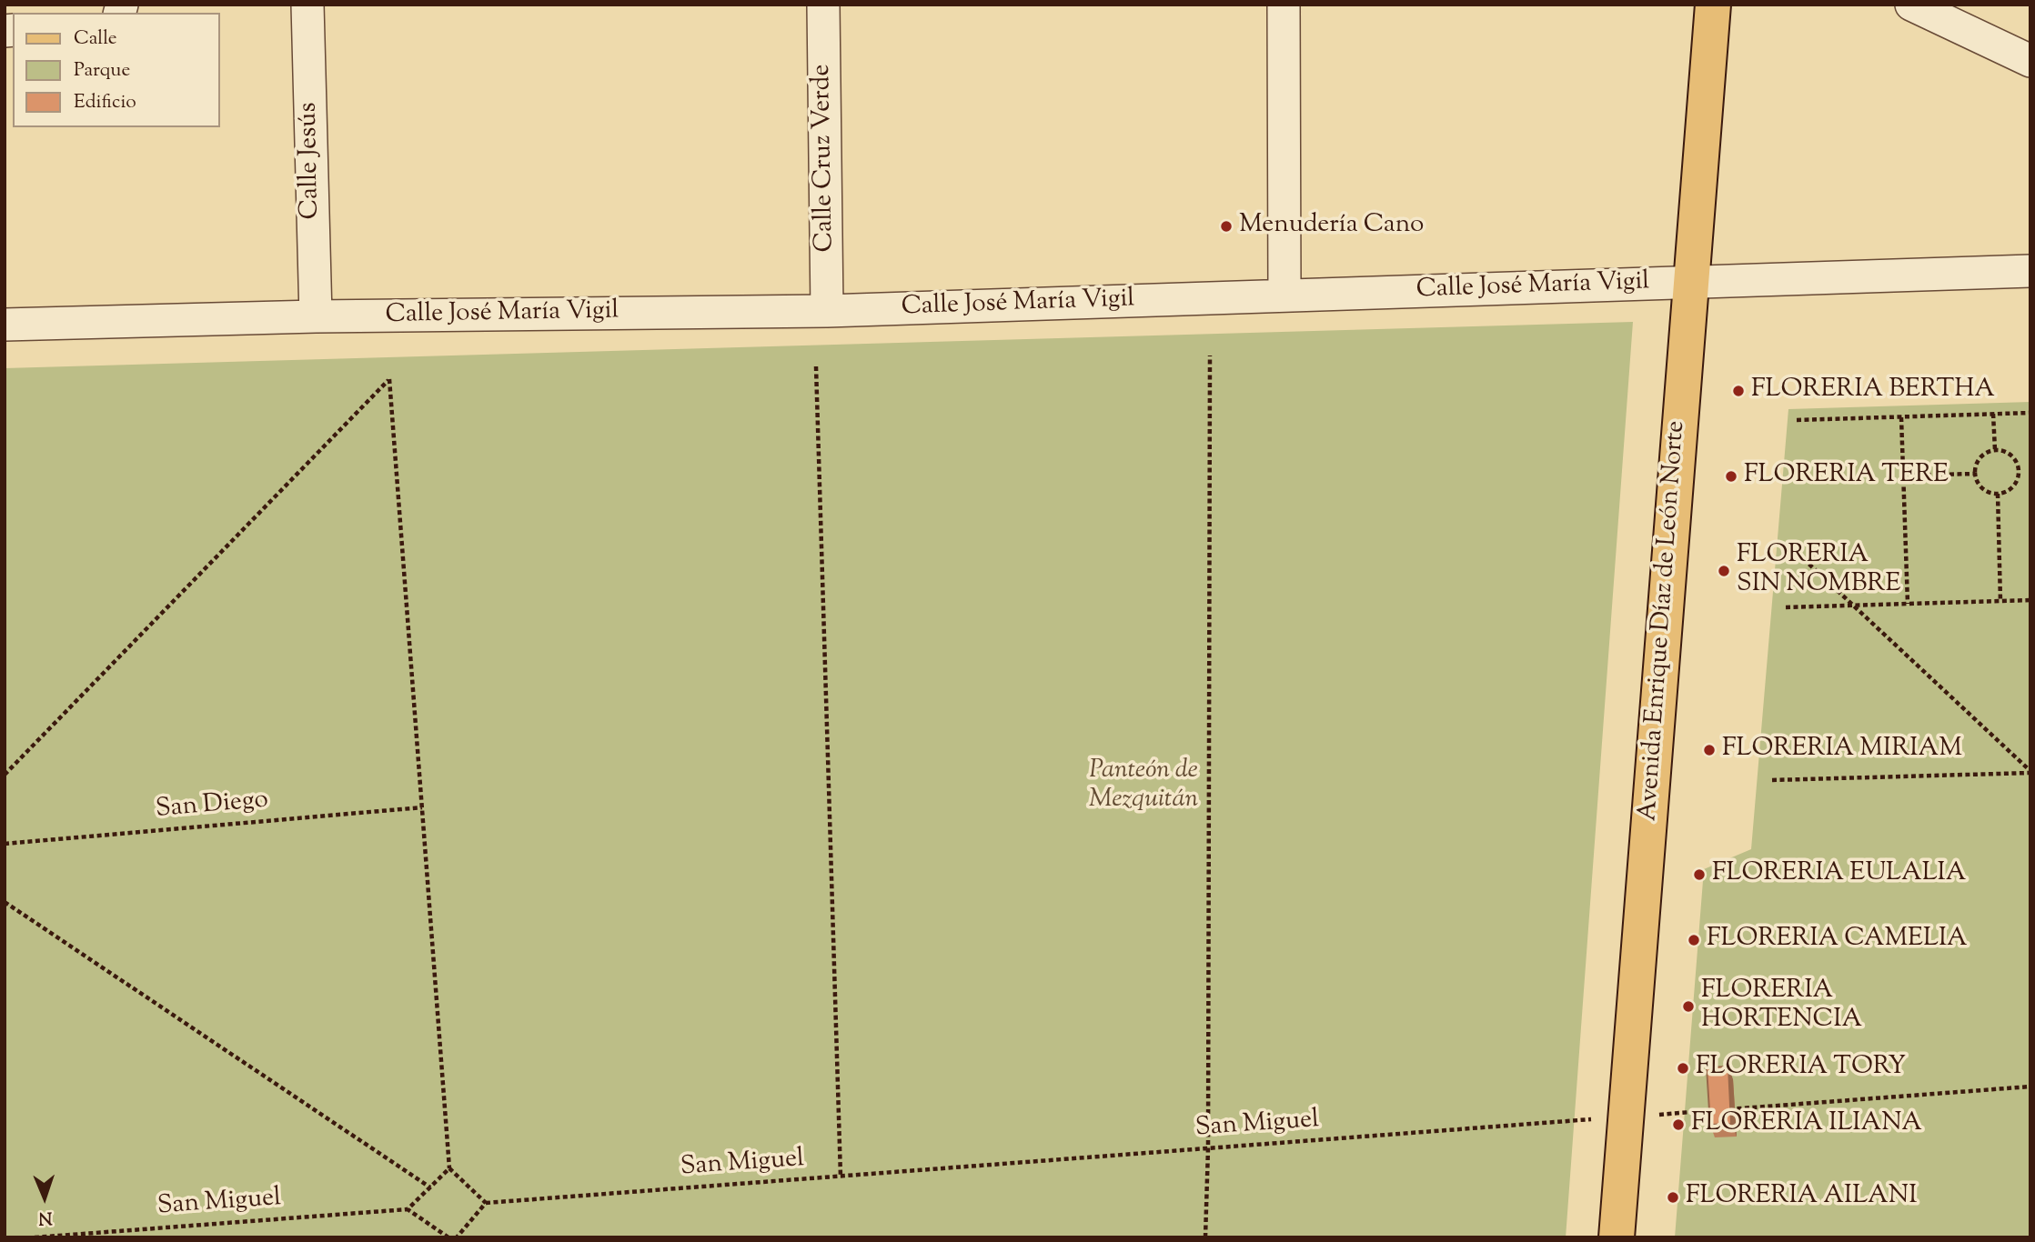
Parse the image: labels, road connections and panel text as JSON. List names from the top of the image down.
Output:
{
  "streets": {
    "main road": ["Avenida Enrique Díaz de León Norte"],
    "street": ["Calle Cruz Verde", "Calle Jesús", "Calle José María Vigil"],
    "path": ["San Diego", "San Miguel"]
  },
  "crossings": [
    ["Calle Cruz Verde", "Calle José María Vigil"],
    ["Calle Jesús", "Calle José María Vigil"],
    ["Calle José María Vigil", "Avenida Enrique Díaz de León Norte"],
    ["Avenida Enrique Díaz de León Norte", "San Miguel"]
  ],
  "parks": ["Panteón de Mezquitán"],
  "places": [
    "Menudería Cano",
    "FLORERIA BERTHA",
    "FLORERIA TERE",
    "FLORERIA SIN NOMBRE",
    "FLORERIA MIRIAM",
    "FLORERIA EULALIA",
    "FLORERIA CAMELIA",
    "FLORERIA HORTENCIA",
    "FLORERIA TORY",
    "FLORERIA ILIANA",
    "FLORERIA AILANI"
  ],
  "legend": ["Calle", "Parque", "Edificio"],
  "north": "bottom"
}
